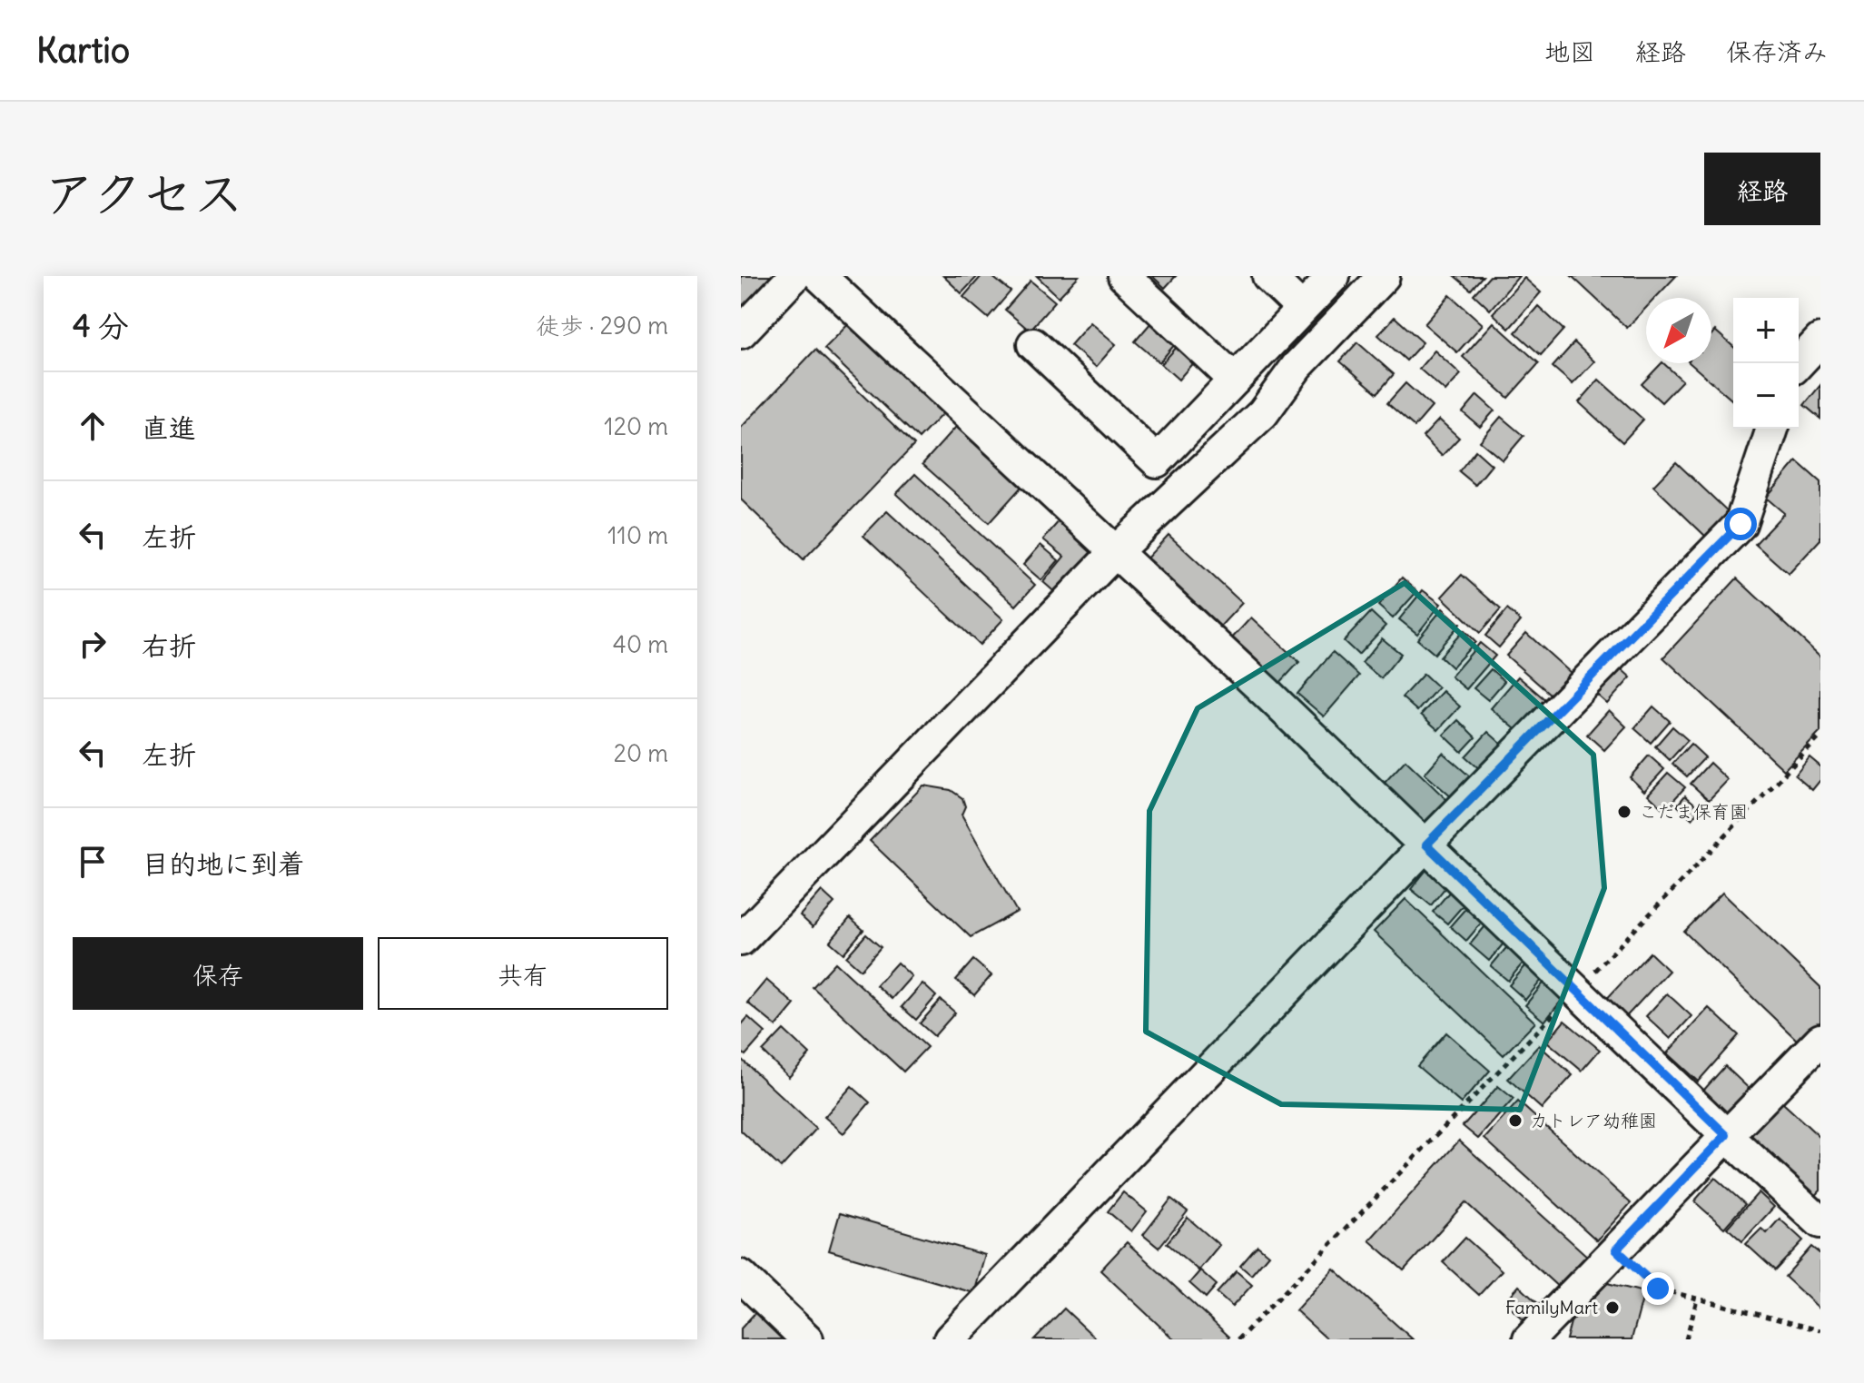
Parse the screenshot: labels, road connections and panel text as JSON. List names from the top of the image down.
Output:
{
  "places": ["こだま保育園", "カトレア幼稚園", "FamilyMart"],
  "north": "bottom left",
  "page": {
    "header": "Kartio",
    "nav": ["地図", "経路", "保存済み"],
    "title": "アクセス",
    "buttons": [
      "経路",
      ["保存", "共有"]
    ],
    "heading": ["4 分", "徒歩 · 290 m"],
    "map_buttons": ["+", "−"],
    "list": [
      ["直進", "120 m"],
      ["左折", "110 m"],
      ["右折", "40 m"],
      ["左折", "20 m"],
      "目的地に到着"
    ]
  }
}
